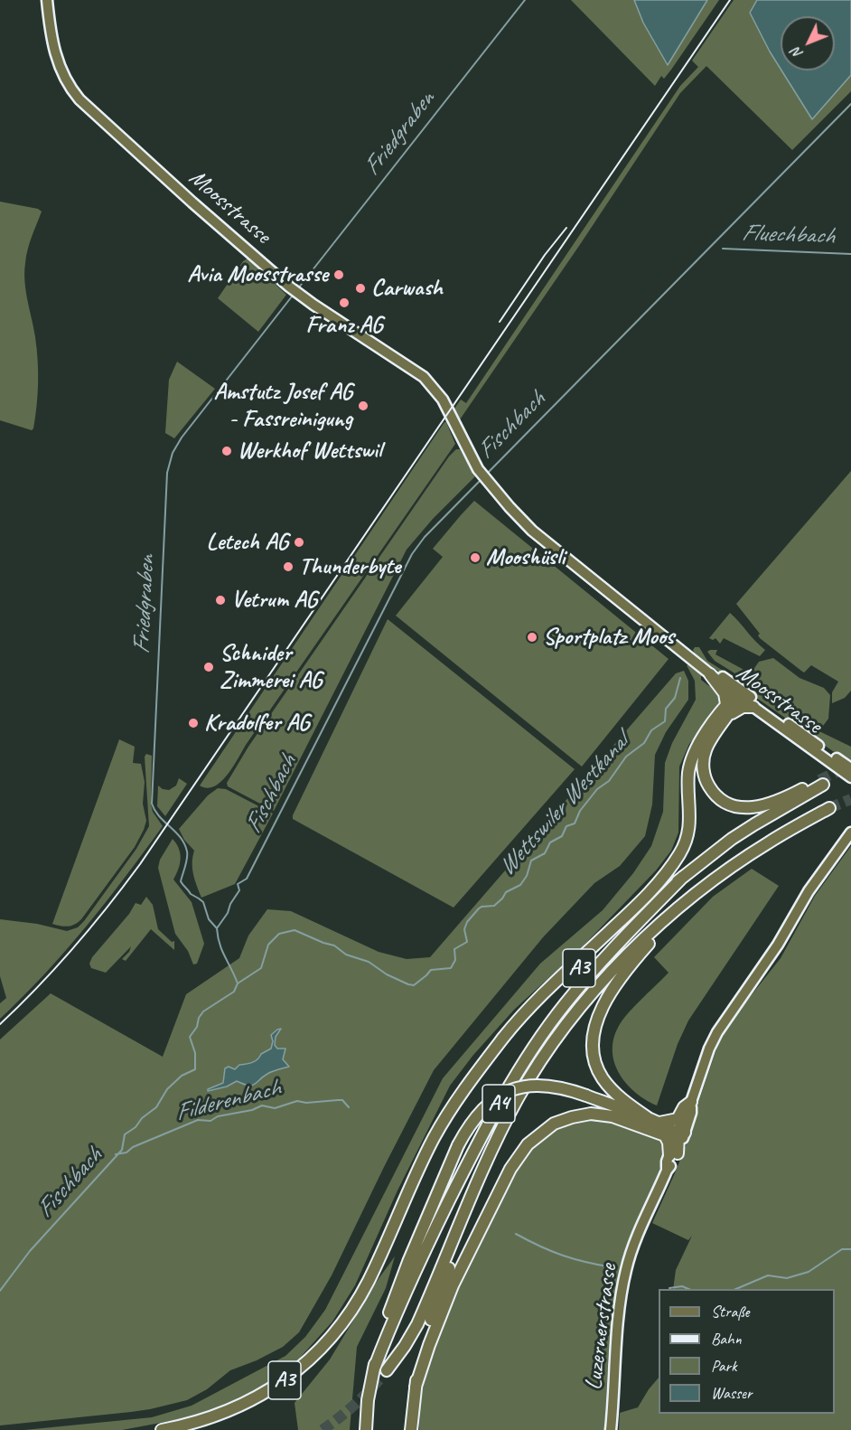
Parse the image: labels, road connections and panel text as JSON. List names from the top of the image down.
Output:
{
  "streets": {
    "highway": ["A3", "A4"],
    "main road": ["Moosstrasse", "Luzernerstrasse"]
  },
  "crossings": [
    ["A3", "A4"]
  ],
  "water": [
    "Friedgraben",
    "Fluechbach",
    "Fischbach",
    "Wettswiler Westkanal",
    "Filderenbach"
  ],
  "places": [
    "Avia Moosstrasse",
    "Carwash",
    "Franz AG",
    "Amstutz Josef AG - Fassreinigung",
    "Werkhof Wettswil",
    "Letech AG",
    "Mooshüsli",
    "Thunderbyte",
    "Vetrum AG",
    "Sportplatz Moos",
    "Schnider Zimmerei AG",
    "Kradolfer AG"
  ],
  "legend": [
    "Straße",
    "Bahn",
    "Park",
    "Wasser"
  ],
  "north": "bottom left"
}
